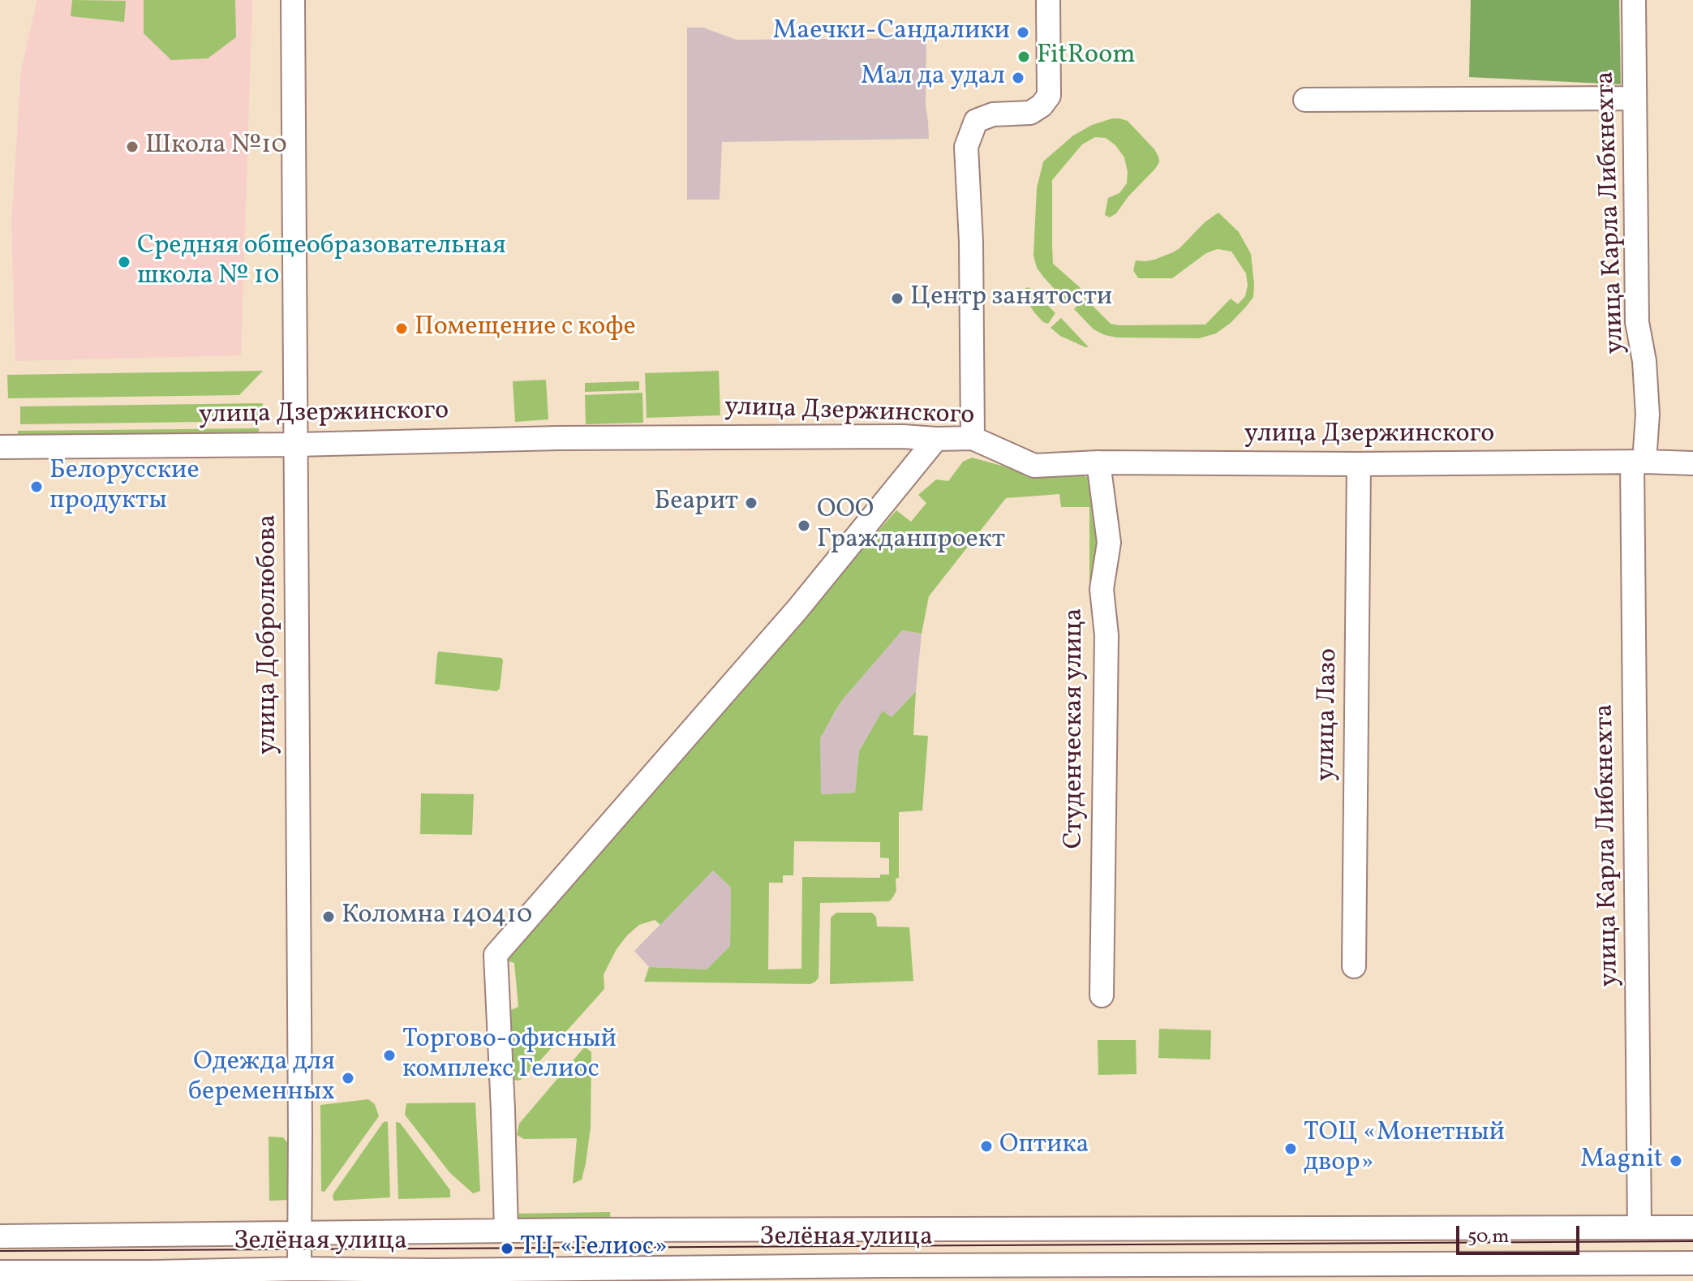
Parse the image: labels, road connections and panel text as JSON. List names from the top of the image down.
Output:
{
  "streets": {
    "street": [
      "улица Карла Либкнехта",
      "улица Дзержинского",
      "улица Добролюбова",
      "улица Лазо",
      "Студенческая улица",
      "Зелёная улица"
    ]
  },
  "crossings": [
    ["улица Карла Либкнехта", "улица Дзержинского"],
    ["улица Карла Либкнехта", "Зелёная улица"],
    ["улица Дзержинского", "улица Добролюбова"],
    ["улица Дзержинского", "улица Лазо"],
    ["улица Дзержинского", "Студенческая улица"],
    ["улица Добролюбова", "Зелёная улица"]
  ],
  "places": [
    "Маечки-Сандалики",
    "FitRoom",
    "Мал да удал",
    "Школа №10",
    "Средняя общеобразовательная школа № 10",
    "Центр занятости",
    "Помещение с кофе",
    "Белорусские продукты",
    "Беарит",
    "ООО Гражданпроект",
    "Коломна 140410",
    "Торгово-офисный комплекс Гелиос",
    "Одежда для беременных",
    "Оптика",
    "ТОЦ «Монетный двор»",
    "Magnit",
    "ТЦ «Гелиос»"
  ],
  "scale_bar": "50 m"
}
